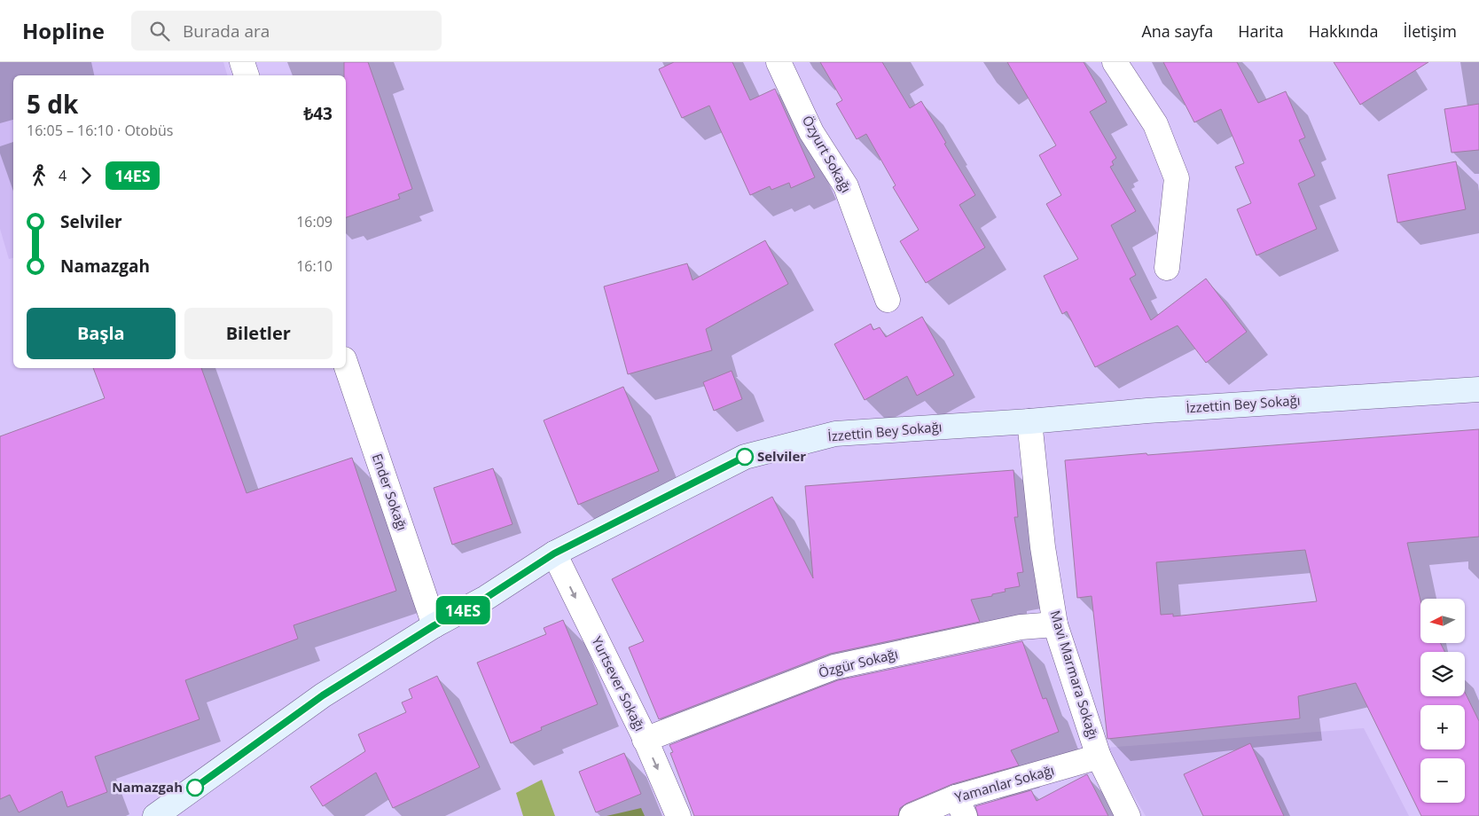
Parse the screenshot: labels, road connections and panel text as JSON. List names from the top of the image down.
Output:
{
  "streets": {
    "street": [
      "Özyurt Sokağı",
      "İzzettin Bey Sokağı",
      "Ender Sokağı",
      "Özgür Sokağı",
      "Mavi Marmara Sokağı",
      "Yurtsever Sokağı",
      "Yamanlar Sokağı"
    ]
  },
  "crossings": [
    ["İzzettin Bey Sokağı", "Ender Sokağı"],
    ["İzzettin Bey Sokağı", "Mavi Marmara Sokağı"],
    ["İzzettin Bey Sokağı", "Yurtsever Sokağı"],
    ["Özgür Sokağı", "Mavi Marmara Sokağı"],
    ["Özgür Sokağı", "Yurtsever Sokağı"],
    ["Mavi Marmara Sokağı", "Yamanlar Sokağı"]
  ],
  "one_way": ["Yurtsever Sokağı"],
  "places": ["Selviler", "Namazgah"],
  "lines": ["bus line 14ES"],
  "north": "left",
  "page": {
    "header": "Hopline",
    "search": "Burada ara",
    "nav": [
      "Ana sayfa",
      "Harita",
      "Hakkında",
      "İletişim"
    ],
    "on_map": "14ES",
    "heading": ["5 dk", "16:05 – 16:10 · Otobüs", "₺43"],
    "legs": ["4", "14ES"],
    "list": [
      {
        "name": "Selviler",
        "value": "16:09"
      },
      {
        "name": "Namazgah",
        "value": "16:10"
      }
    ],
    "buttons": ["Başla", "Biletler"],
    "map_buttons": ["+", "−"]
  }
}
